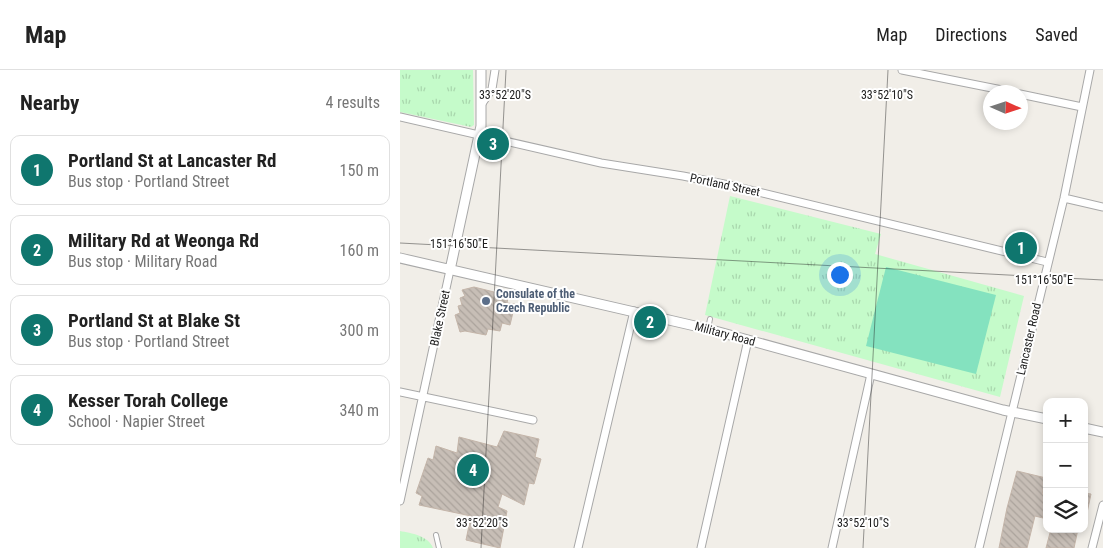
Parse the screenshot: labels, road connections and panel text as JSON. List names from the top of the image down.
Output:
{
  "streets": {
    "street": [
      "Portland Street",
      "Blake Street",
      "Military Road",
      "Lancaster Road"
    ]
  },
  "crossings": [
    ["Portland Street", "Blake Street"],
    ["Portland Street", "Lancaster Road"],
    ["Blake Street", "Military Road"],
    ["Military Road", "Lancaster Road"]
  ],
  "places": ["Consulate of the Czech Republic"],
  "north": "right",
  "page": {
    "header": "Map",
    "nav": ["Map", "Directions", "Saved"],
    "heading": ["Nearby", "4 results"],
    "pins": [
      "3",
      "1",
      "2",
      "4"
    ],
    "list": [
      {
        "mark": "1",
        "name": "Portland St at Lancaster Rd",
        "note": "Bus stop · Portland Street",
        "value": "150 m"
      },
      {
        "mark": "2",
        "name": "Military Rd at Weonga Rd",
        "note": "Bus stop · Military Road",
        "value": "160 m"
      },
      {
        "mark": "3",
        "name": "Portland St at Blake St",
        "note": "Bus stop · Portland Street",
        "value": "300 m"
      },
      {
        "mark": "4",
        "name": "Kesser Torah College",
        "note": "School · Napier Street",
        "value": "340 m"
      }
    ],
    "map_buttons": ["+", "−"]
  },
  "coordinates": ["33°52'20\"S", "33°52'10\"S", "151°16'50\"E"]
}
